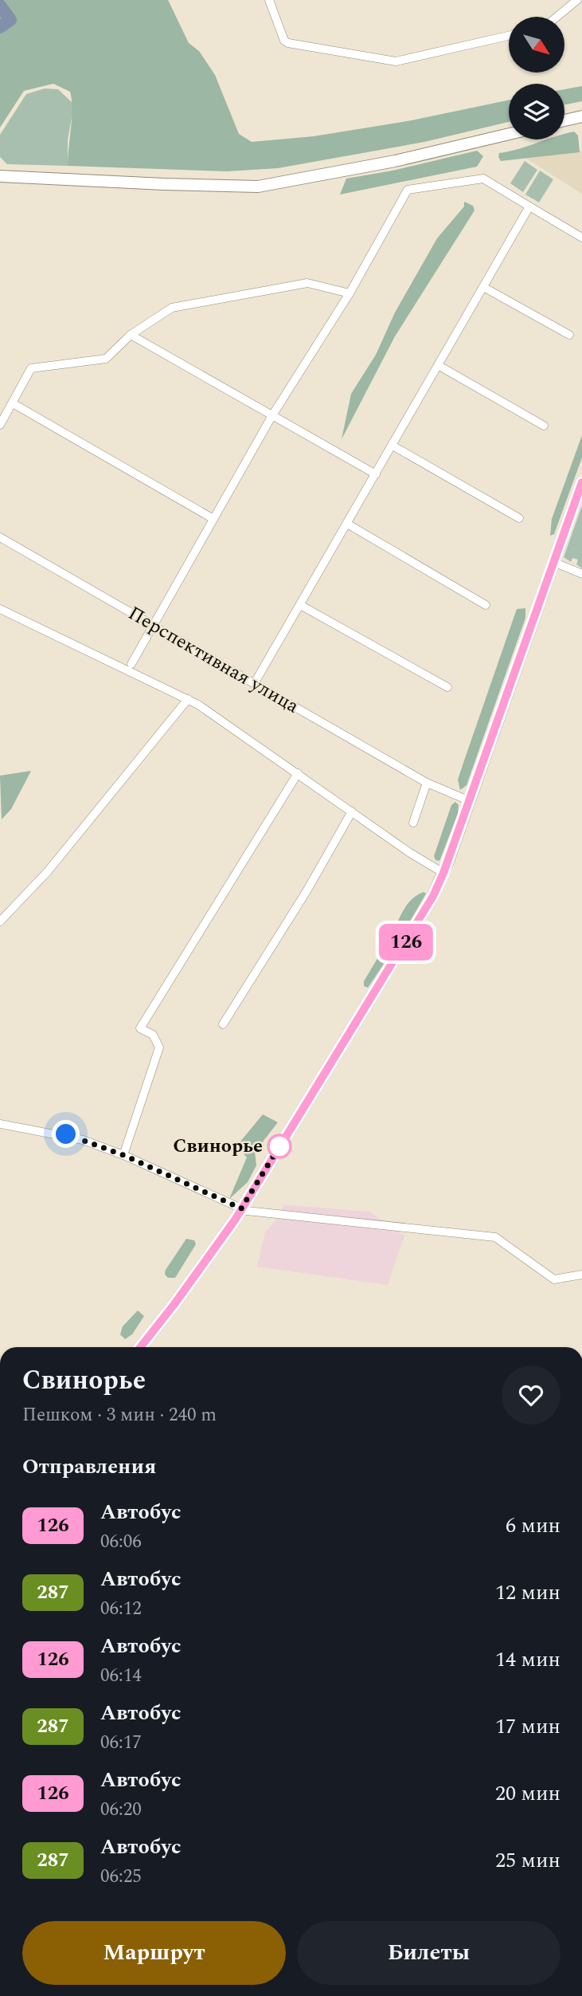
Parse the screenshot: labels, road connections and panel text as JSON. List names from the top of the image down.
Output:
{
  "streets": {
    "street": ["Перспективная улица"]
  },
  "places": ["Свинорье"],
  "lines": ["bus line 126"],
  "north": "bottom right",
  "page": {
    "on_map": "126",
    "heading": [
      ["Свинорье", "Пешком · 3 мин · 240 m"],
      "Отправления"
    ],
    "list": [
      {
        "mark": "126",
        "name": "Автобус",
        "note": "06:06",
        "value": "6 мин"
      },
      {
        "mark": "287",
        "name": "Автобус",
        "note": "06:12",
        "value": "12 мин"
      },
      {
        "mark": "126",
        "name": "Автобус",
        "note": "06:14",
        "value": "14 мин"
      },
      {
        "mark": "287",
        "name": "Автобус",
        "note": "06:17",
        "value": "17 мин"
      },
      {
        "mark": "126",
        "name": "Автобус",
        "note": "06:20",
        "value": "20 мин"
      },
      {
        "mark": "287",
        "name": "Автобус",
        "note": "06:25",
        "value": "25 мин"
      }
    ],
    "buttons": ["Маршрут", "Билеты"]
  }
}
